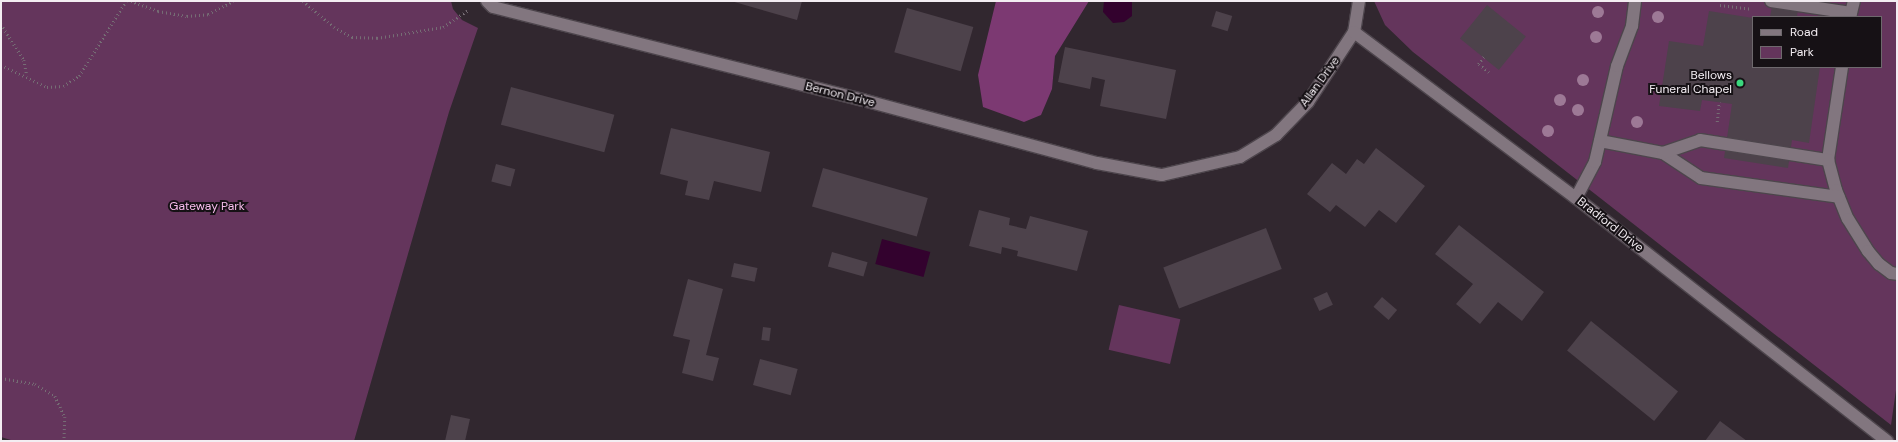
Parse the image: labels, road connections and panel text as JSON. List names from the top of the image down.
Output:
{
  "streets": {
    "street": ["Allan Drive", "Bernon Drive", "Bradford Drive"]
  },
  "crossings": [
    ["Allan Drive", "Bernon Drive"],
    ["Allan Drive", "Bradford Drive"]
  ],
  "parks": ["Gateway Park"],
  "places": ["Bellows Funeral Chapel"],
  "legend": ["Road", "Park"]
}
